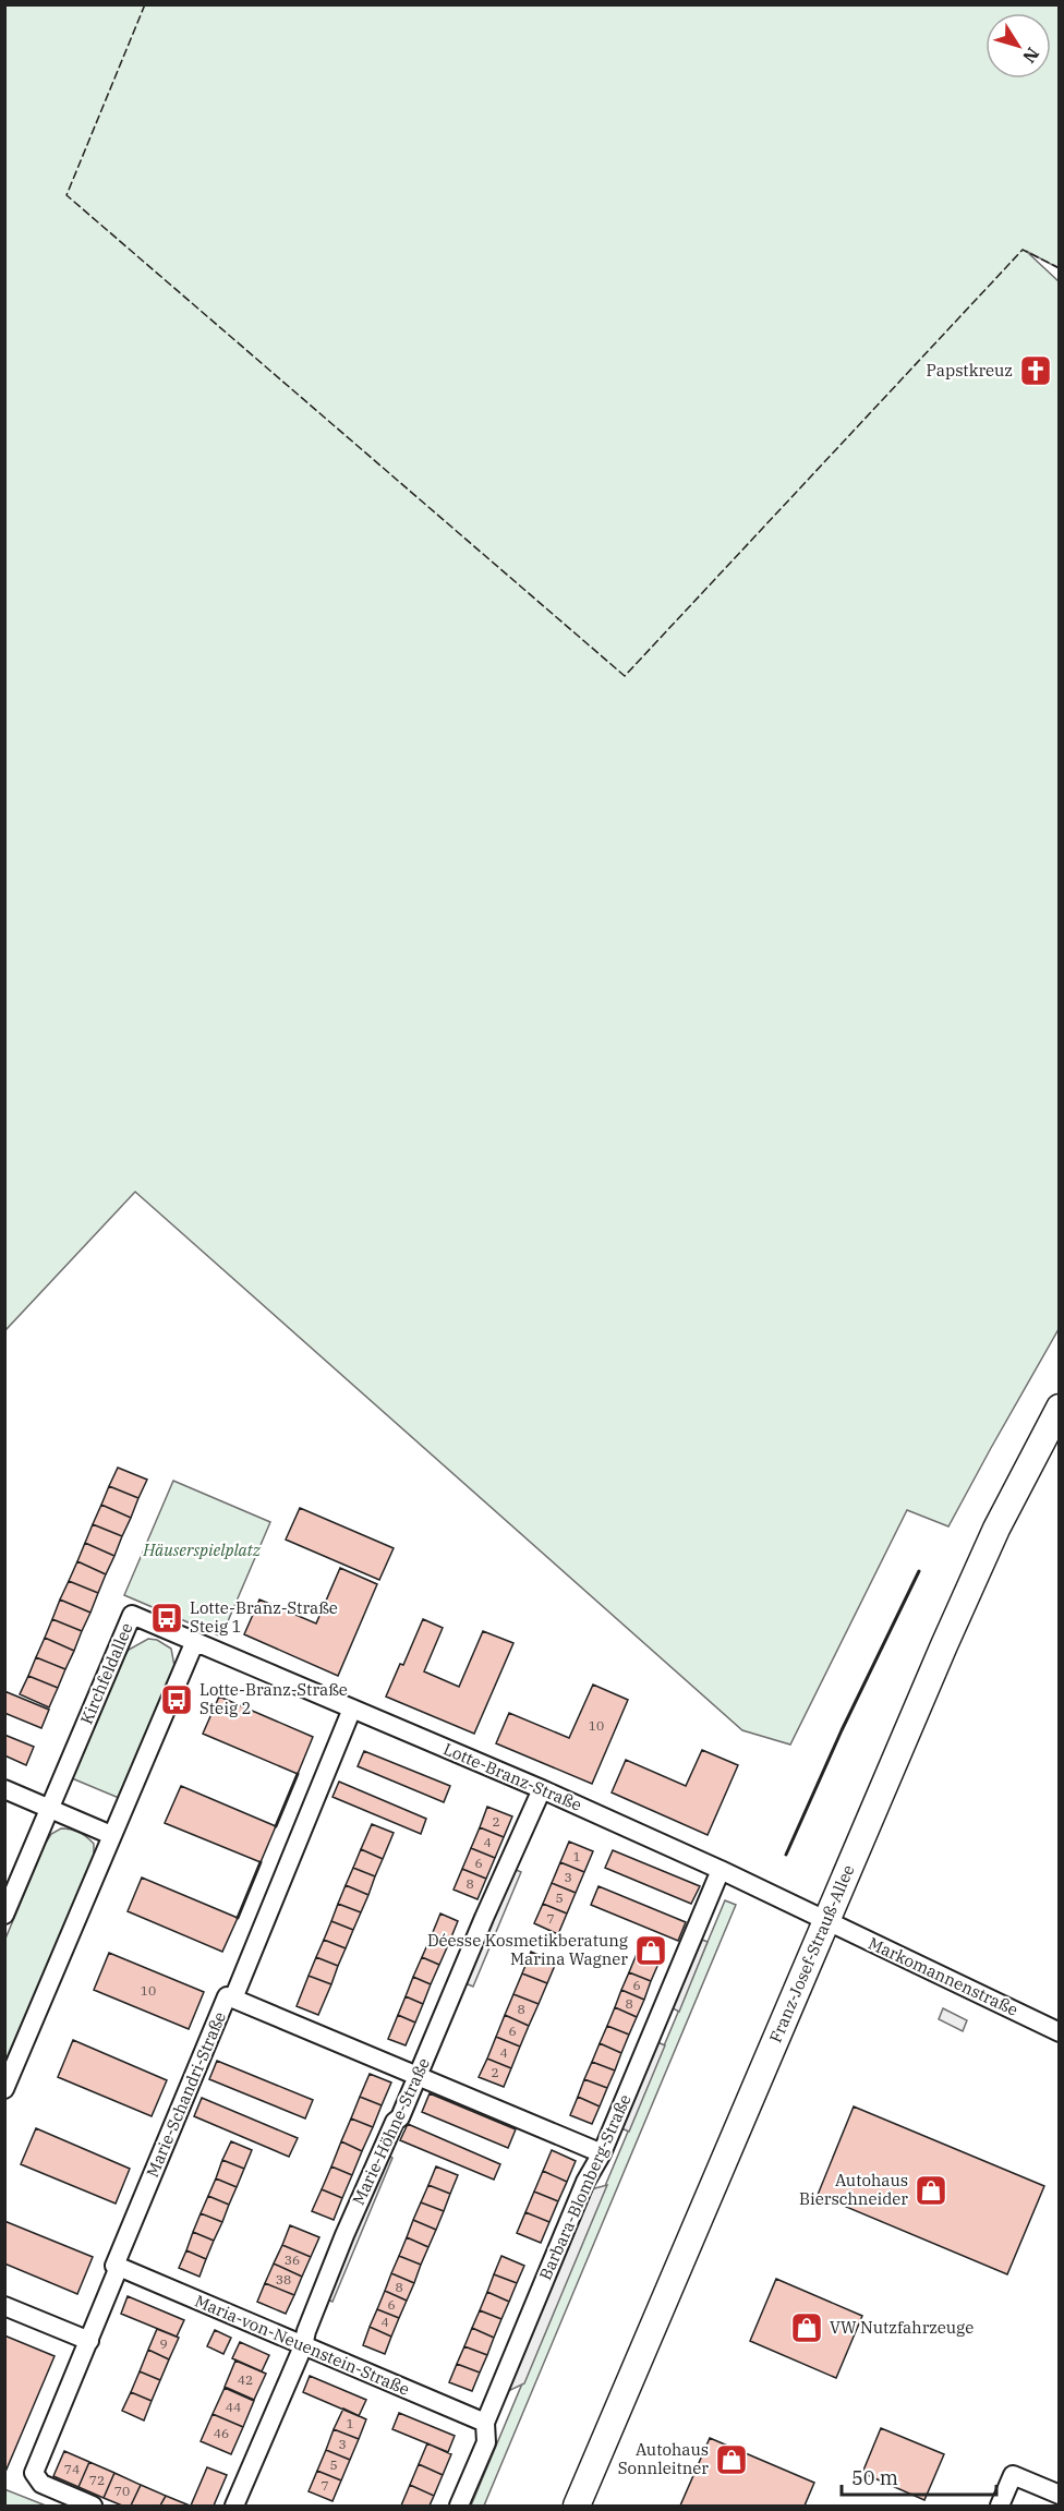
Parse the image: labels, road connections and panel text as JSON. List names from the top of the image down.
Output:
{
  "streets": {
    "street": [
      "Kirchfeldallee",
      "Lotte-Branz-Straße",
      "Franz-Josef-Strauß-Allee",
      "Markomannenstraße",
      "Marie-Schandri-Straße",
      "Marie-Höhne-Straße",
      "Barbara-Blomberg-Straße",
      "Maria-von-Neuenstein-Straße"
    ]
  },
  "crossings": [
    ["Kirchfeldallee", "Lotte-Branz-Straße"],
    ["Lotte-Branz-Straße", "Franz-Josef-Strauß-Allee"],
    ["Lotte-Branz-Straße", "Markomannenstraße"],
    ["Lotte-Branz-Straße", "Marie-Schandri-Straße"],
    ["Lotte-Branz-Straße", "Marie-Höhne-Straße"],
    ["Lotte-Branz-Straße", "Barbara-Blomberg-Straße"],
    ["Franz-Josef-Strauß-Allee", "Markomannenstraße"],
    ["Marie-Schandri-Straße", "Maria-von-Neuenstein-Straße"],
    ["Marie-Höhne-Straße", "Maria-von-Neuenstein-Straße"],
    ["Barbara-Blomberg-Straße", "Maria-von-Neuenstein-Straße"]
  ],
  "parks": ["Häuserspielplatz"],
  "places": {
    "church": ["Papstkreuz"],
    "bus stop": ["Lotte-Branz-Straße Steig 1", "Lotte-Branz-Straße Steig 2"],
    "shop": [
      "Déesse Kosmetikberatung Marina Wagner",
      "Autohaus Bierschneider",
      "VW Nutzfahrzeuge",
      "Autohaus Sonnleitner"
    ]
  },
  "house_numbers": [
    "10",
    "2",
    "4",
    "1",
    "6",
    "3",
    "8",
    "5",
    "7",
    "6",
    "10",
    "8",
    "8",
    "6",
    "4",
    "2",
    "36",
    "38",
    "8",
    "6",
    "4",
    "9",
    "42",
    "44",
    "1",
    "46",
    "3",
    "5",
    "74",
    "72",
    "7",
    "70"
  ],
  "scale_bar": "50 m",
  "north": "bottom right"
}
